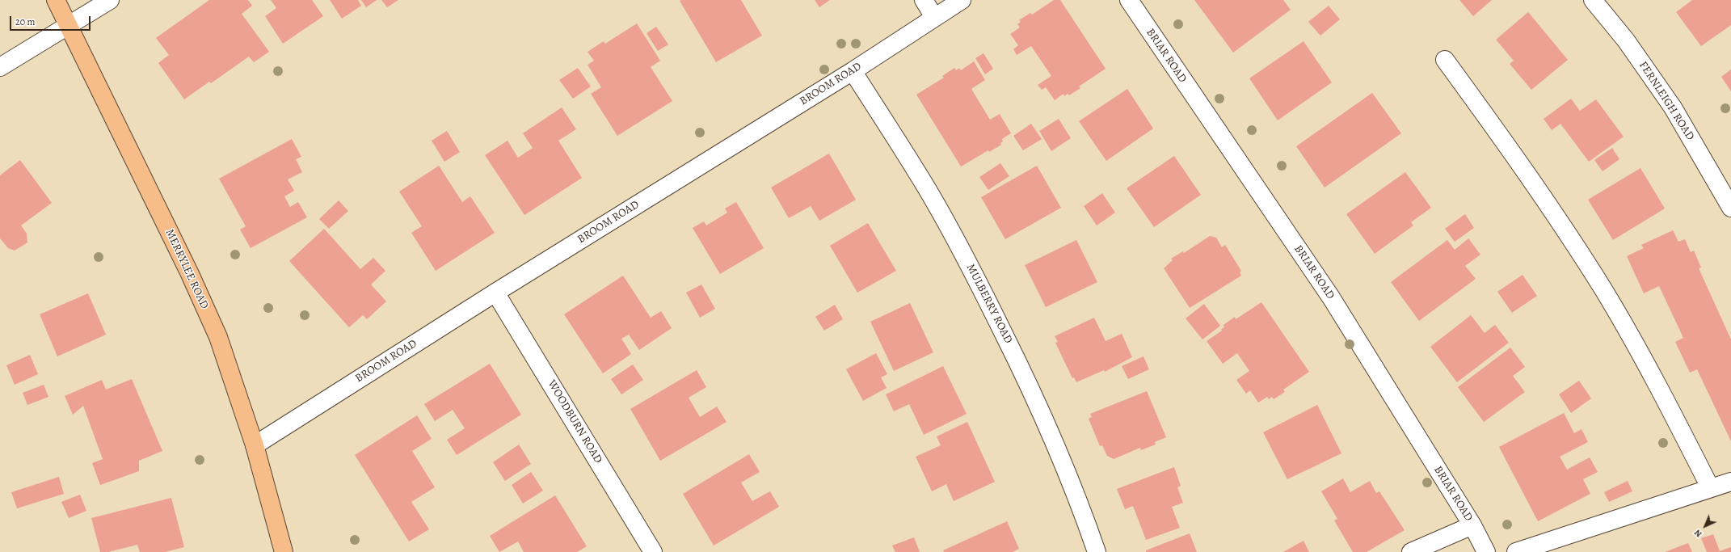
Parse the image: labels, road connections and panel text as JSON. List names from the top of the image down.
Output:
{
  "streets": {
    "main road": ["MERRYLEE ROAD"],
    "street": [
      "BRIAR ROAD",
      "BROOM ROAD",
      "FERNLEIGH ROAD",
      "MULBERRY ROAD",
      "WOODBURN ROAD"
    ]
  },
  "crossings": [
    ["BROOM ROAD", "MERRYLEE ROAD"],
    ["BROOM ROAD", "MULBERRY ROAD"],
    ["BROOM ROAD", "WOODBURN ROAD"]
  ],
  "scale_bar": "20 m",
  "north": "bottom left"
}
